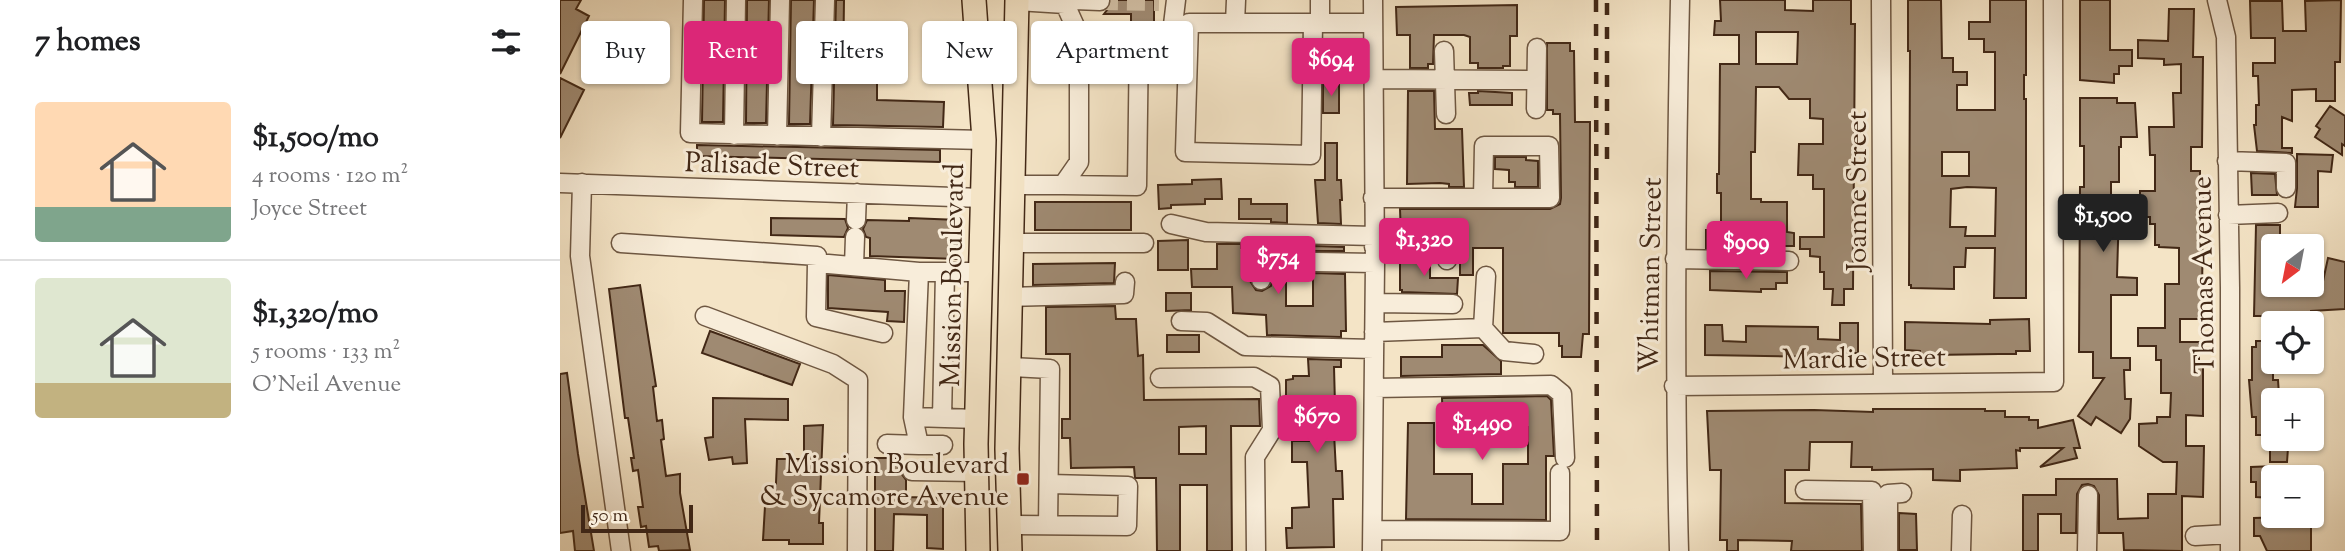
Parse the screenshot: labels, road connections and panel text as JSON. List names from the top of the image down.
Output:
{
  "streets": {
    "main road": ["Mission Boulevard"],
    "street": [
      "Palisade Street",
      "Joanne Street",
      "Whitman Street",
      "Thomas Avenue",
      "Mardie Street"
    ]
  },
  "crossings": [
    ["Palisade Street", "Mission Boulevard"],
    ["Joanne Street", "Mardie Street"],
    ["Whitman Street", "Mardie Street"]
  ],
  "places": {
    "transit": ["Mission Boulevard & Sycamore Avenue"]
  },
  "scale_bar": "50 m",
  "north": "bottom left",
  "page": {
    "heading": "7 homes",
    "chip": [
      "Buy",
      "Rent",
      "Filters",
      "New",
      "Apartment"
    ],
    "price": [
      "$694",
      "$1,500",
      "$1,320",
      "$909",
      "$754",
      "$670",
      "$1,490"
    ],
    "list": [
      {
        "name": "$1,500/mo",
        "note": "4 rooms · 120 m² · Joyce Street"
      },
      {
        "name": "$1,320/mo",
        "note": "5 rooms · 133 m² · O'Neil Avenue"
      }
    ],
    "map_buttons": ["+", "−"],
    "scale": "50 m"
  }
}
